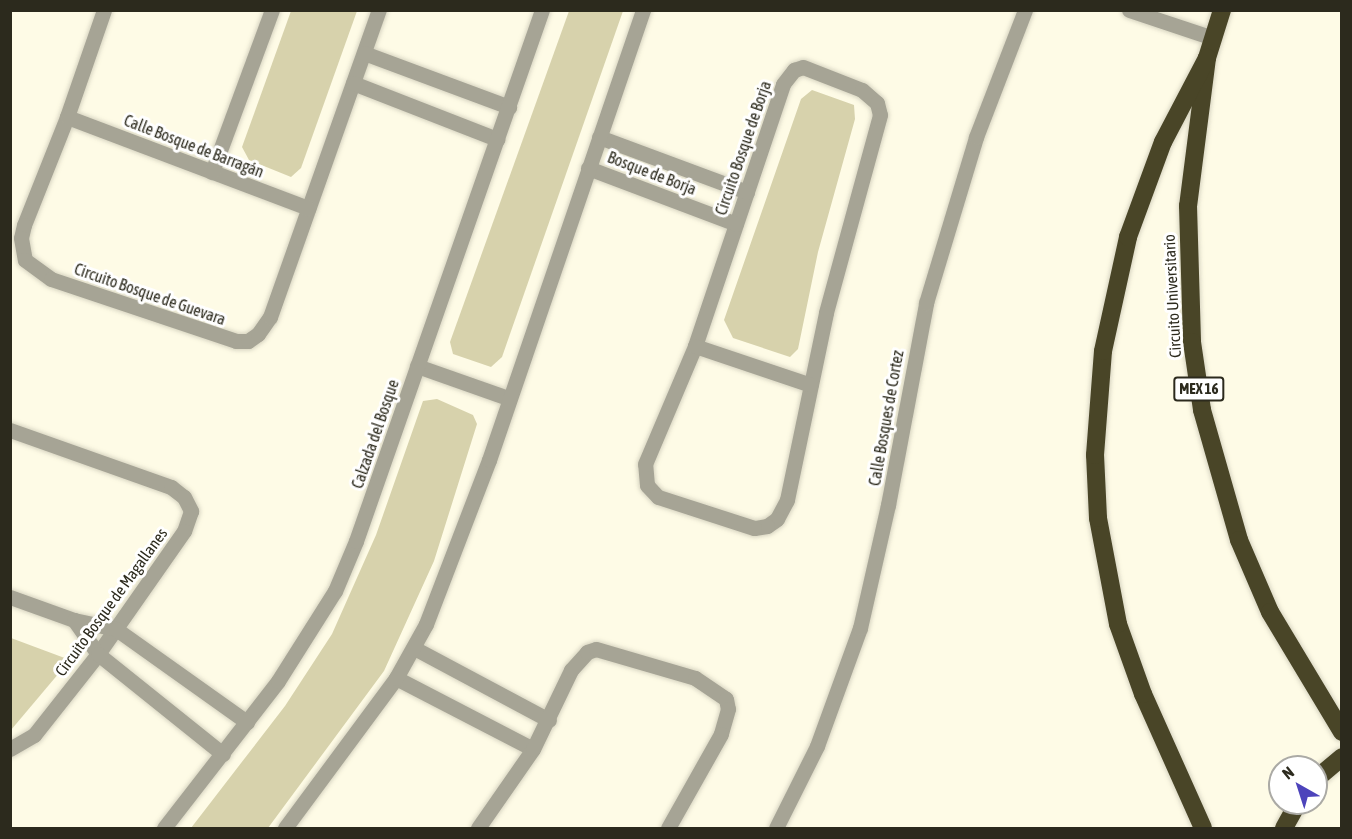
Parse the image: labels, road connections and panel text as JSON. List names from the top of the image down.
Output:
{
  "streets": {
    "highway": ["Circuito Universitario", "MEX 16"],
    "street": [
      "Calle Bosque de Barragán",
      "Circuito Bosque de Borja",
      "Bosque de Borja",
      "Circuito Bosque de Guevara",
      "Calle Bosques de Cortez",
      "Calzada del Bosque",
      "Circuito Bosque de Magallanes"
    ]
  },
  "crossings": [
    ["Calle Bosque de Barragán", "Circuito Bosque de Guevara"],
    ["Circuito Bosque de Borja", "Bosque de Borja"]
  ],
  "north": "top left"
}
